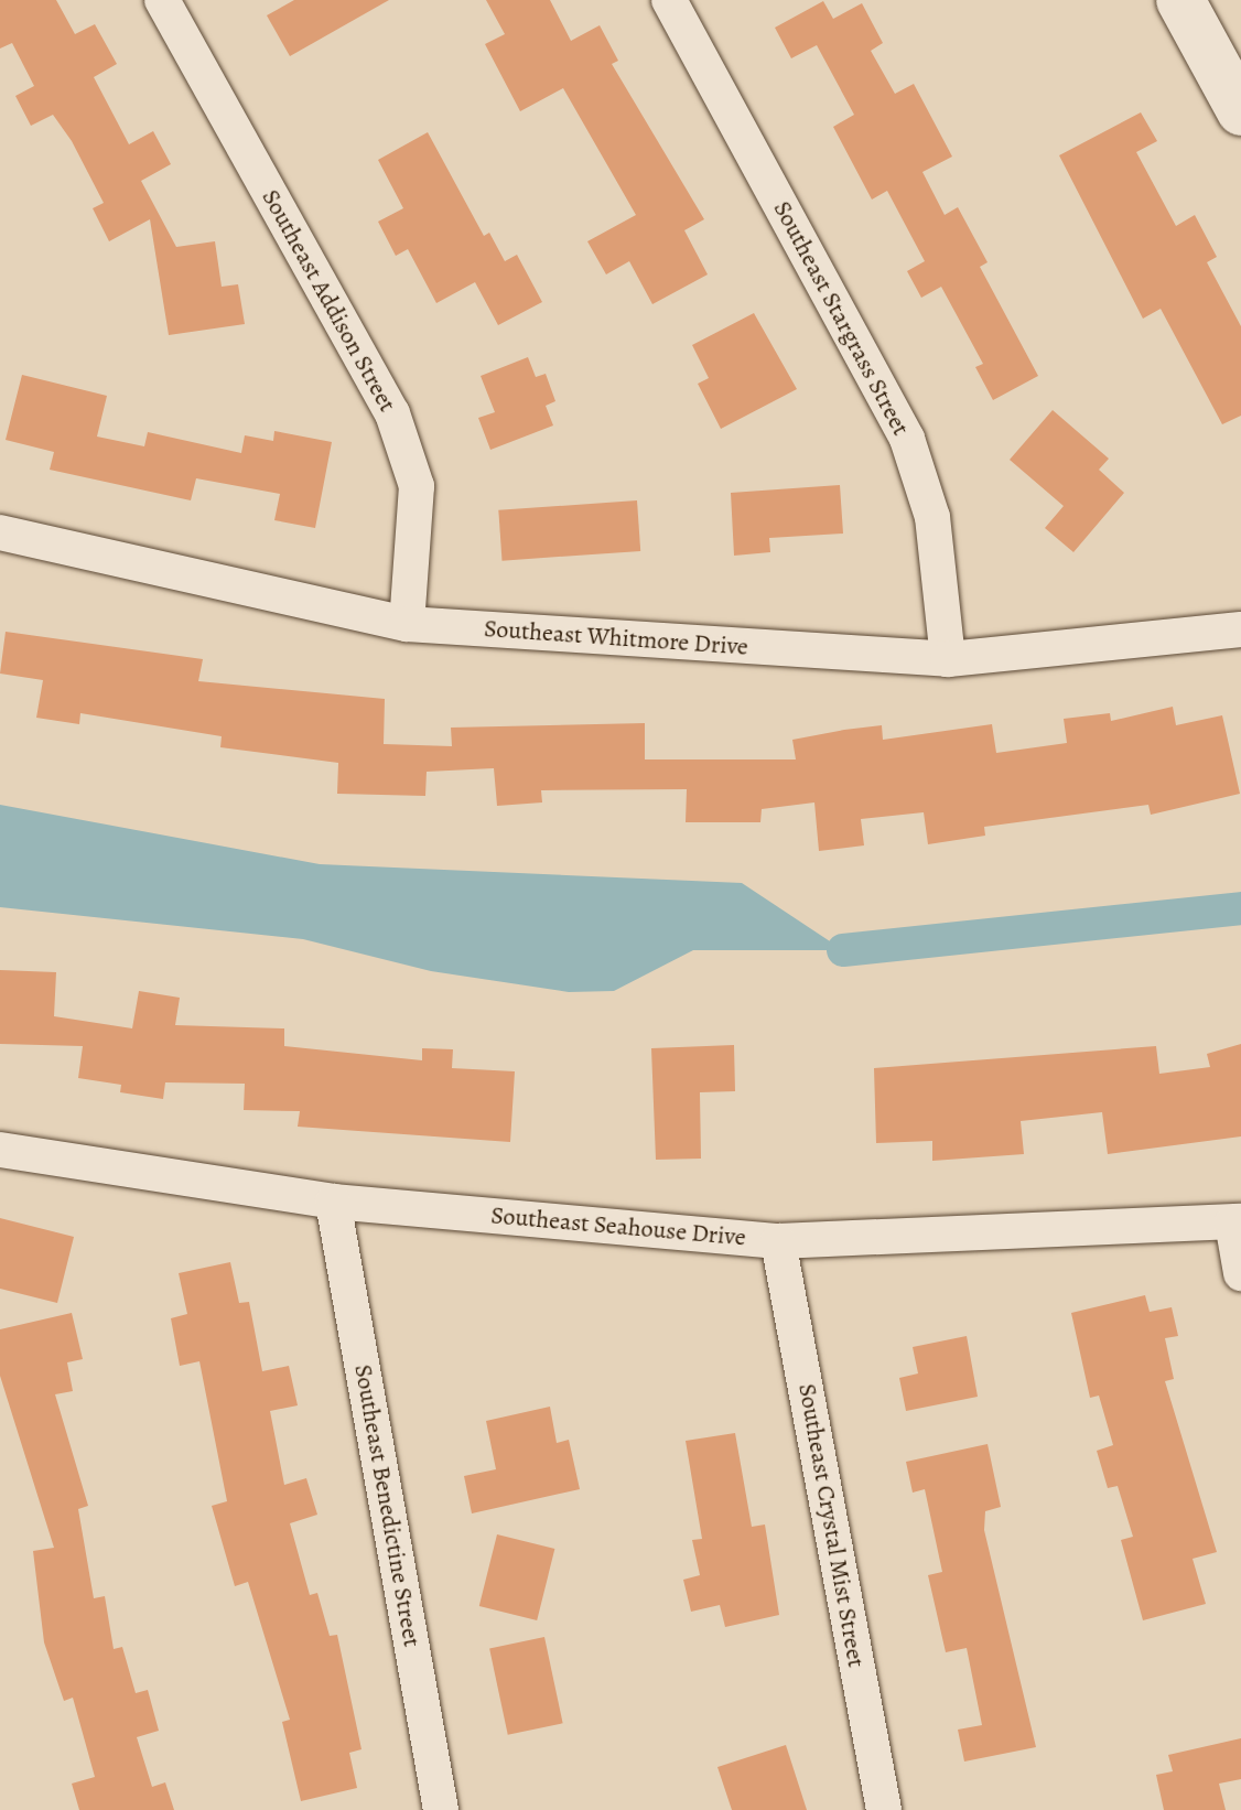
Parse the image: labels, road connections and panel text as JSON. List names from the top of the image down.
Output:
{
  "streets": {
    "street": [
      "Southeast Addison Street",
      "Southeast Stargrass Street",
      "Southeast Whitmore Drive",
      "Southeast Seahouse Drive",
      "Southeast Benedictine Street",
      "Southeast Crystal Mist Street"
    ]
  },
  "crossings": [
    ["Southeast Addison Street", "Southeast Whitmore Drive"],
    ["Southeast Stargrass Street", "Southeast Whitmore Drive"],
    ["Southeast Seahouse Drive", "Southeast Benedictine Street"],
    ["Southeast Seahouse Drive", "Southeast Crystal Mist Street"]
  ]
}
